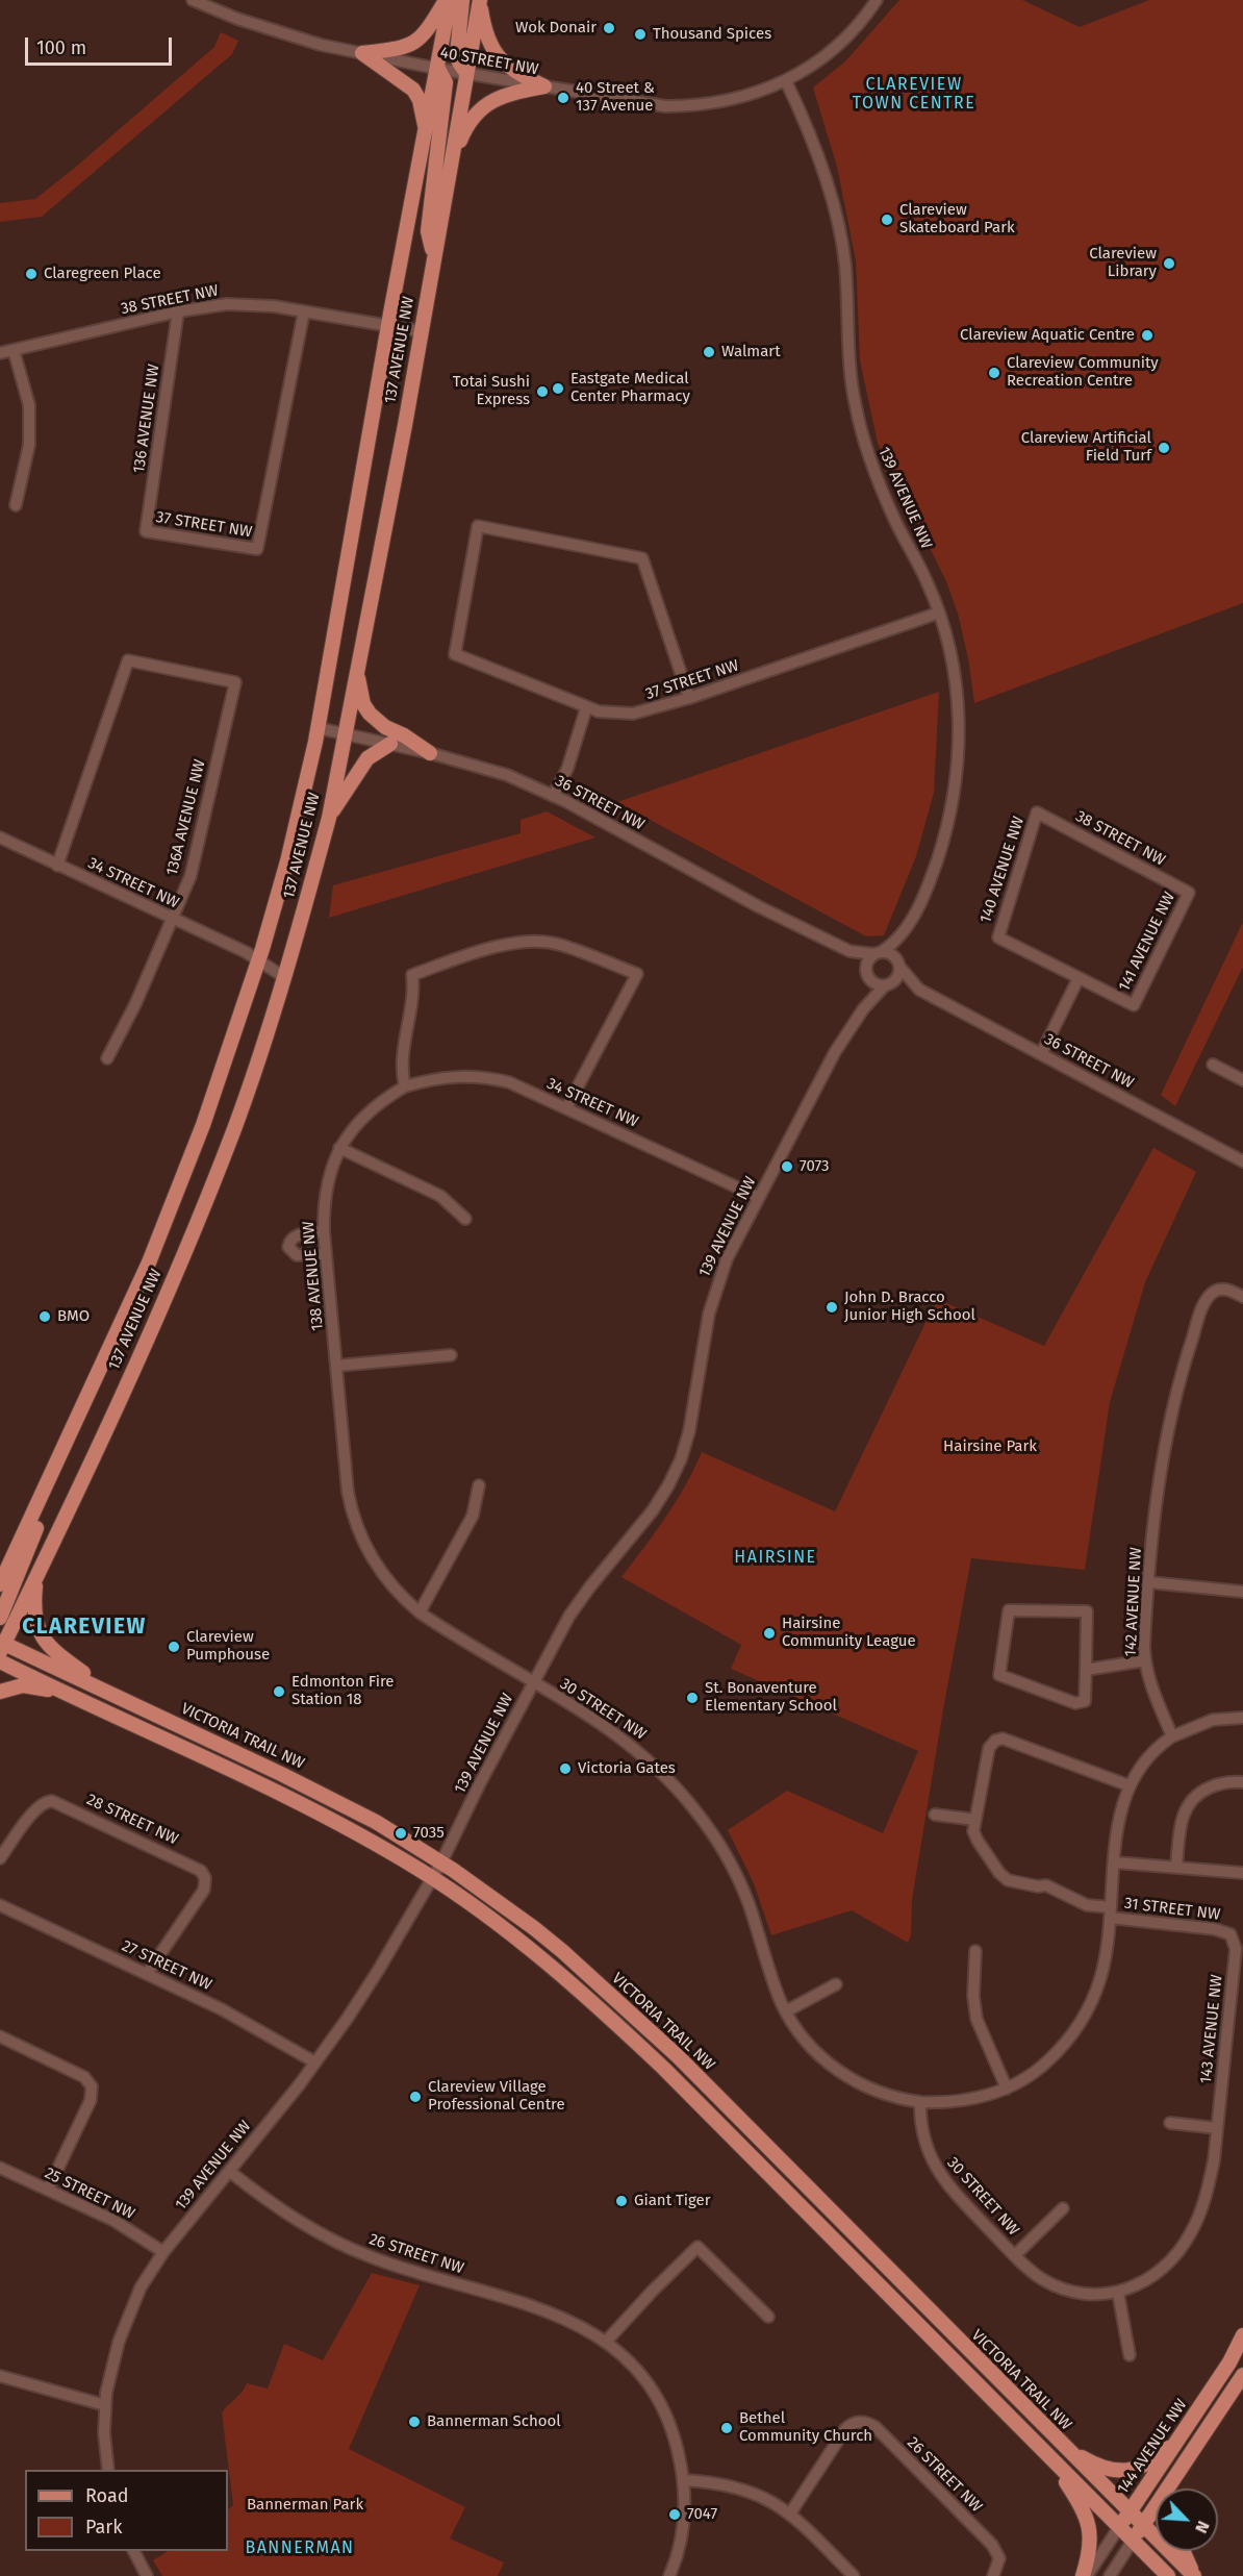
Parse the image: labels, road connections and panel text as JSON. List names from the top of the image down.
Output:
{
  "streets": {
    "main road": ["137 AVENUE NW", "VICTORIA TRAIL NW", "144 AVENUE NW"],
    "street": [
      "40 STREET NW",
      "38 STREET NW",
      "136 AVENUE NW",
      "139 AVENUE NW",
      "37 STREET NW",
      "36 STREET NW",
      "136A AVENUE NW",
      "140 AVENUE NW",
      "34 STREET NW",
      "141 AVENUE NW",
      "138 AVENUE NW",
      "142 AVENUE NW",
      "30 STREET NW",
      "28 STREET NW",
      "31 STREET NW",
      "27 STREET NW",
      "143 AVENUE NW",
      "25 STREET NW",
      "26 STREET NW"
    ]
  },
  "crossings": [
    ["40 STREET NW", "137 AVENUE NW"],
    ["40 STREET NW", "139 AVENUE NW"],
    ["38 STREET NW", "137 AVENUE NW"],
    ["38 STREET NW", "136 AVENUE NW"],
    ["38 STREET NW", "37 STREET NW"],
    ["38 STREET NW", "140 AVENUE NW"],
    ["38 STREET NW", "141 AVENUE NW"],
    ["137 AVENUE NW", "36 STREET NW"],
    ["137 AVENUE NW", "34 STREET NW"],
    ["137 AVENUE NW", "VICTORIA TRAIL NW"],
    ["136 AVENUE NW", "37 STREET NW"],
    ["139 AVENUE NW", "37 STREET NW"],
    ["139 AVENUE NW", "36 STREET NW"],
    ["139 AVENUE NW", "34 STREET NW"],
    ["139 AVENUE NW", "30 STREET NW"],
    ["139 AVENUE NW", "VICTORIA TRAIL NW"],
    ["139 AVENUE NW", "27 STREET NW"],
    ["139 AVENUE NW", "25 STREET NW"],
    ["139 AVENUE NW", "26 STREET NW"],
    ["136A AVENUE NW", "34 STREET NW"],
    ["140 AVENUE NW", "141 AVENUE NW"],
    ["34 STREET NW", "138 AVENUE NW"],
    ["138 AVENUE NW", "30 STREET NW"],
    ["30 STREET NW", "143 AVENUE NW"],
    ["VICTORIA TRAIL NW", "144 AVENUE NW"],
    ["28 STREET NW", "27 STREET NW"],
    ["31 STREET NW", "143 AVENUE NW"]
  ],
  "districts": [
    "CLAREVIEW TOWN CENTRE",
    "HAIRSINE",
    "CLAREVIEW",
    "BANNERMAN"
  ],
  "parks": ["Hairsine Park", "Bannerman Park"],
  "places": [
    "Wok Donair",
    "Thousand Spices",
    "40 Street & 137 Avenue",
    "Clareview Skateboard Park",
    "Clareview Library",
    "Claregreen Place",
    "Clareview Aquatic Centre",
    "Walmart",
    "Clareview Community Recreation Centre",
    "Eastgate Medical Center Pharmacy",
    "Totai Sushi Express",
    "Clareview Artificial Field Turf",
    "7073",
    "John D. Bracco Junior High School",
    "BMO",
    "Hairsine Community League",
    "Clareview Pumphouse",
    "Edmonton Fire Station 18",
    "St. Bonaventure Elementary School",
    "Victoria Gates",
    "7035",
    "Clareview Village Professional Centre",
    "Giant Tiger",
    "Bannerman School",
    "Bethel Community Church",
    "7047"
  ],
  "legend": ["Road", "Park"],
  "scale_bar": "100 m",
  "north": "bottom right"
}
